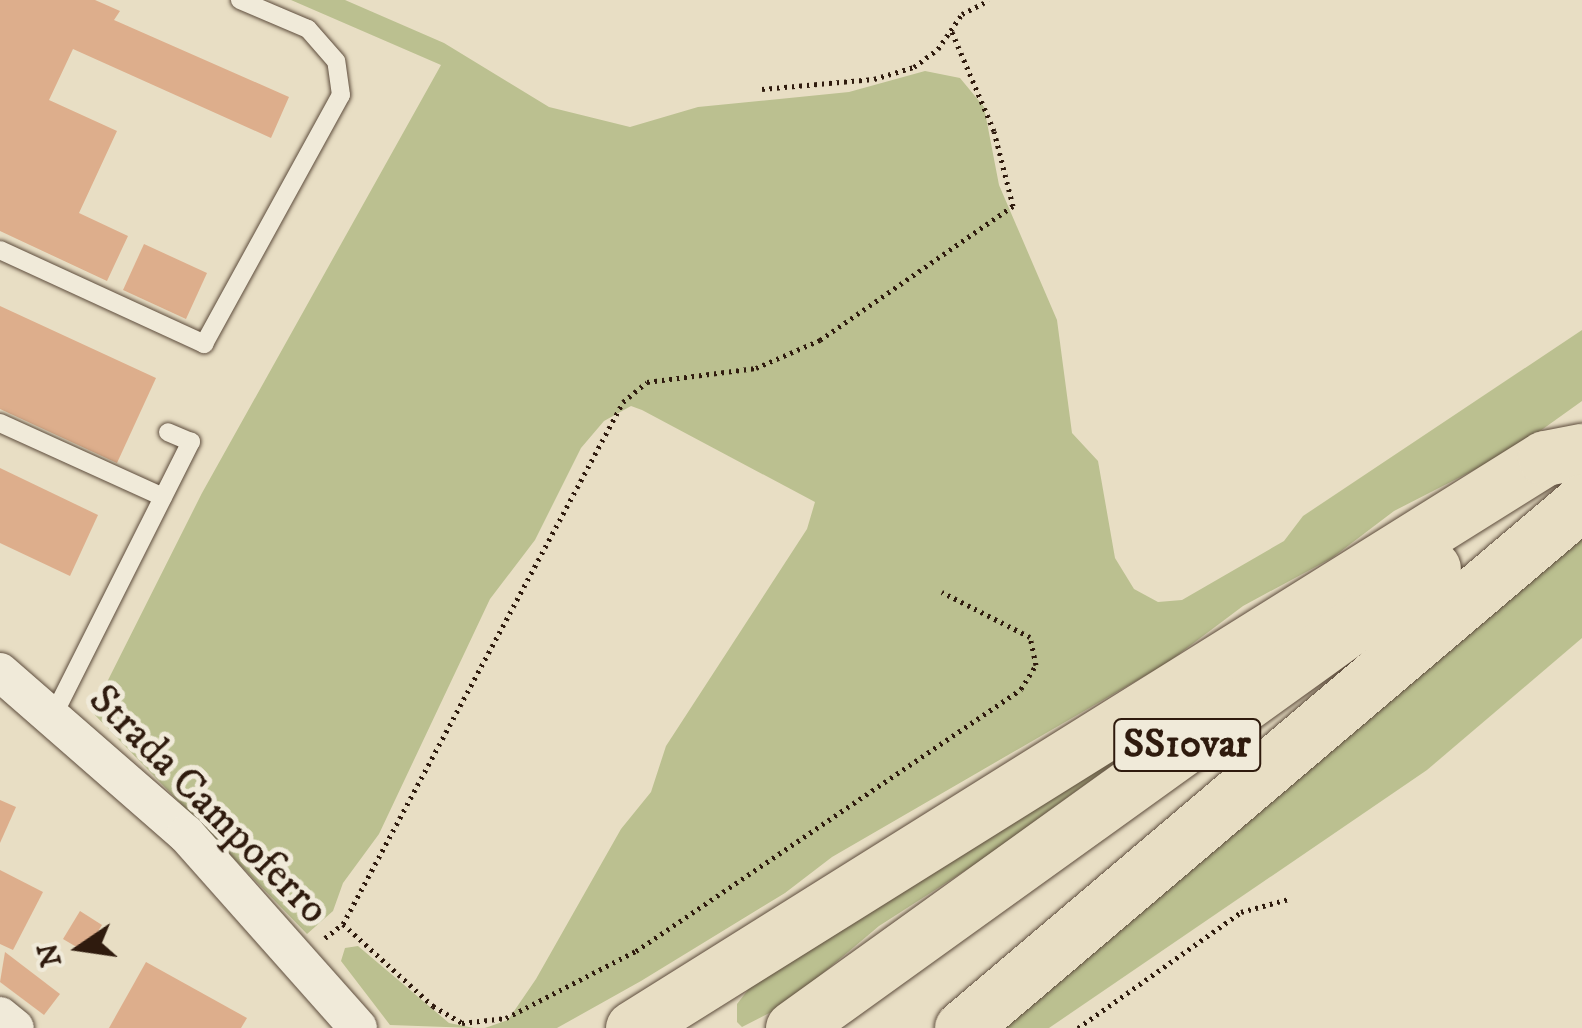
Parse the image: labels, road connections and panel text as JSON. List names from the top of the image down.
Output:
{
  "streets": {
    "highway": ["SS10var"],
    "street": ["Strada Campoferro"]
  },
  "north": "left"
}
